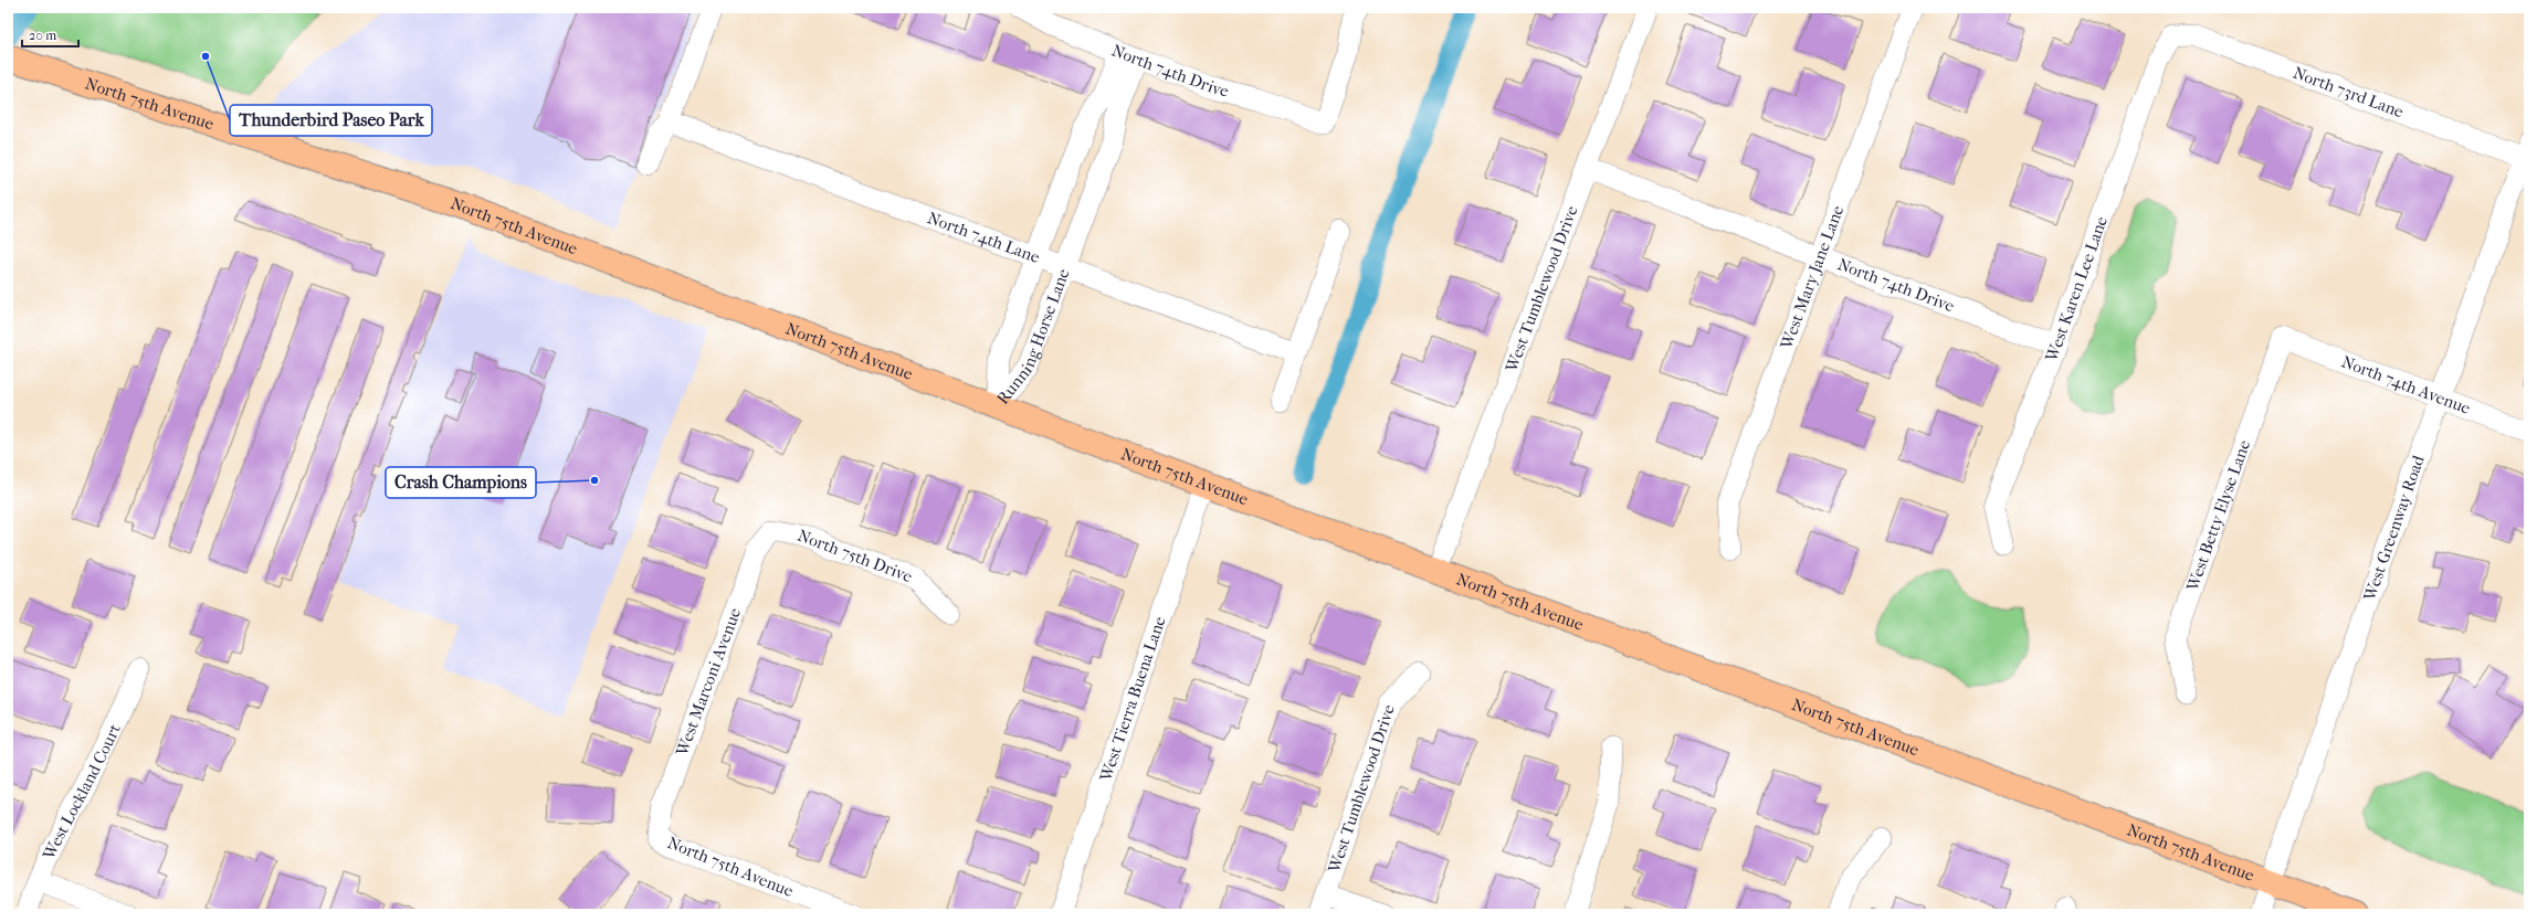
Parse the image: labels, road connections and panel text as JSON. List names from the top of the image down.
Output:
{
  "streets": {
    "main road": ["North 75th Avenue"],
    "street": [
      "North 74th Drive",
      "North 73rd Lane",
      "North 74th Lane",
      "West Mary Jane Lane",
      "West Tumblewood Drive",
      "West Karen Lee Lane",
      "Running Horse Lane",
      "North 74th Avenue",
      "West Betty Elyse Lane",
      "West Greenway Road",
      "North 75th Drive",
      "West Marconi Avenue",
      "West Tierra Buena Lane",
      "West Lockland Court"
    ]
  },
  "crossings": [
    ["North 74th Drive", "West Mary Jane Lane"],
    ["North 74th Drive", "West Tumblewood Drive"],
    ["North 74th Drive", "West Karen Lee Lane"],
    ["North 74th Drive", "Running Horse Lane"],
    ["North 73rd Lane", "West Karen Lee Lane"],
    ["North 73rd Lane", "West Greenway Road"],
    ["North 75th Avenue", "West Tumblewood Drive"],
    ["North 75th Avenue", "Running Horse Lane"],
    ["North 75th Avenue", "West Greenway Road"],
    ["North 75th Avenue", "West Marconi Avenue"],
    ["North 75th Avenue", "West Tierra Buena Lane"],
    ["North 74th Lane", "Running Horse Lane"],
    ["North 74th Avenue", "West Betty Elyse Lane"],
    ["North 74th Avenue", "West Greenway Road"],
    ["North 75th Drive", "West Marconi Avenue"]
  ],
  "places": ["Thunderbird Paseo Park", "Crash Champions"],
  "scale_bar": "20 m"
}
